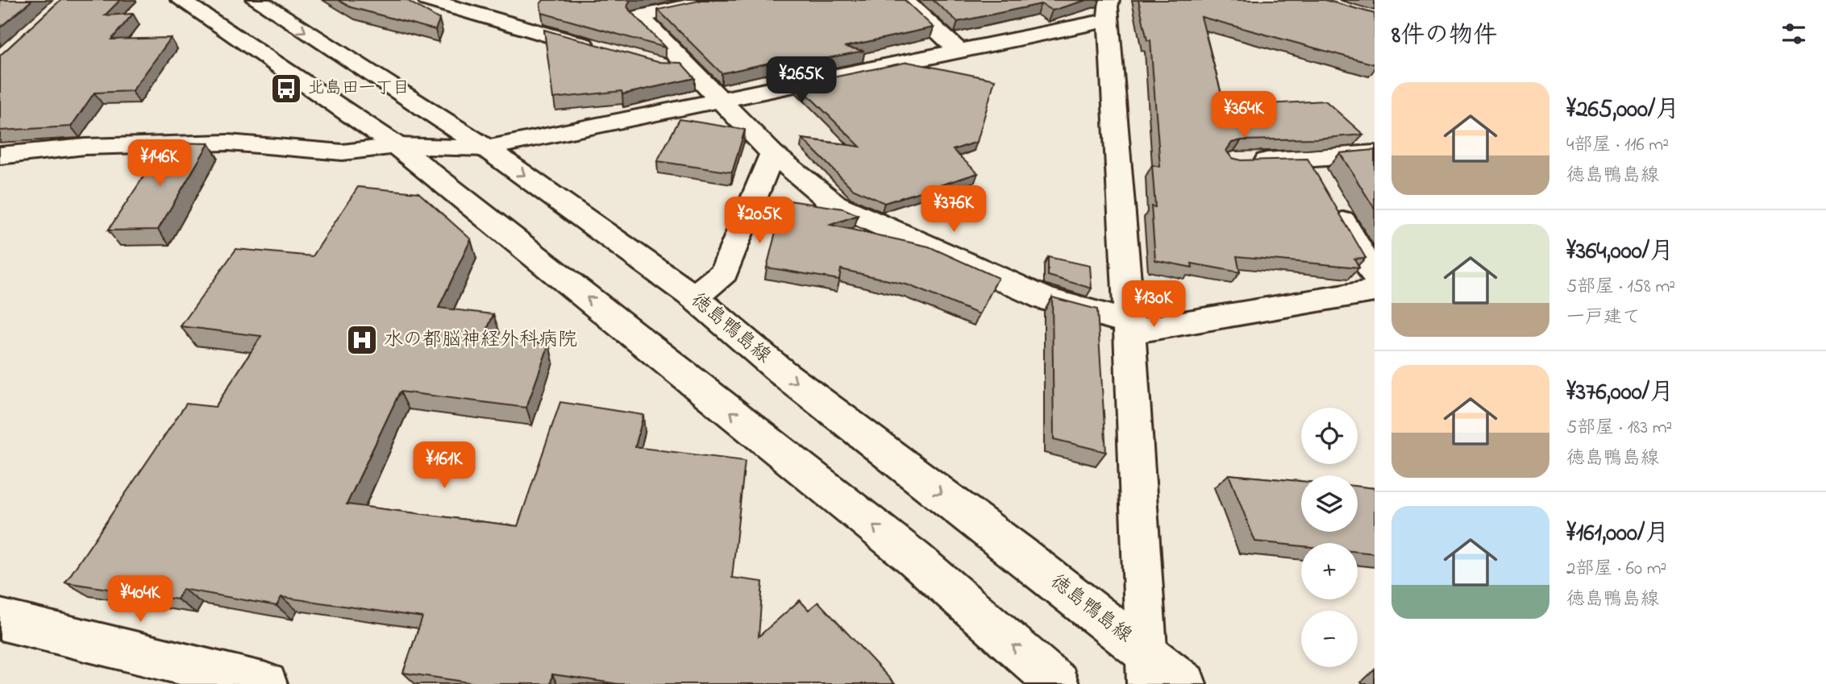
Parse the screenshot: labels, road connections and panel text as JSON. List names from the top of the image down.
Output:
{
  "streets": {
    "street": ["徳島鴨島線"]
  },
  "places": {
    "bus stop": ["北島田一丁目"],
    "hospital": ["水の都脳神経外科病院"]
  },
  "page": {
    "heading": "8件の物件",
    "price": [
      "¥265K",
      "¥364K",
      "¥146K",
      "¥376K",
      "¥205K",
      "¥130K",
      "¥161K",
      "¥404K"
    ],
    "list": [
      {
        "name": "¥265,000/月",
        "note": "4部屋 · 116 m² · 徳島鴨島線"
      },
      {
        "name": "¥364,000/月",
        "note": "5部屋 · 158 m² · 一戸建て"
      },
      {
        "name": "¥376,000/月",
        "note": "5部屋 · 183 m² · 徳島鴨島線"
      },
      {
        "name": "¥161,000/月",
        "note": "2部屋 · 60 m² · 徳島鴨島線"
      }
    ],
    "map_buttons": ["+", "−"]
  }
}
